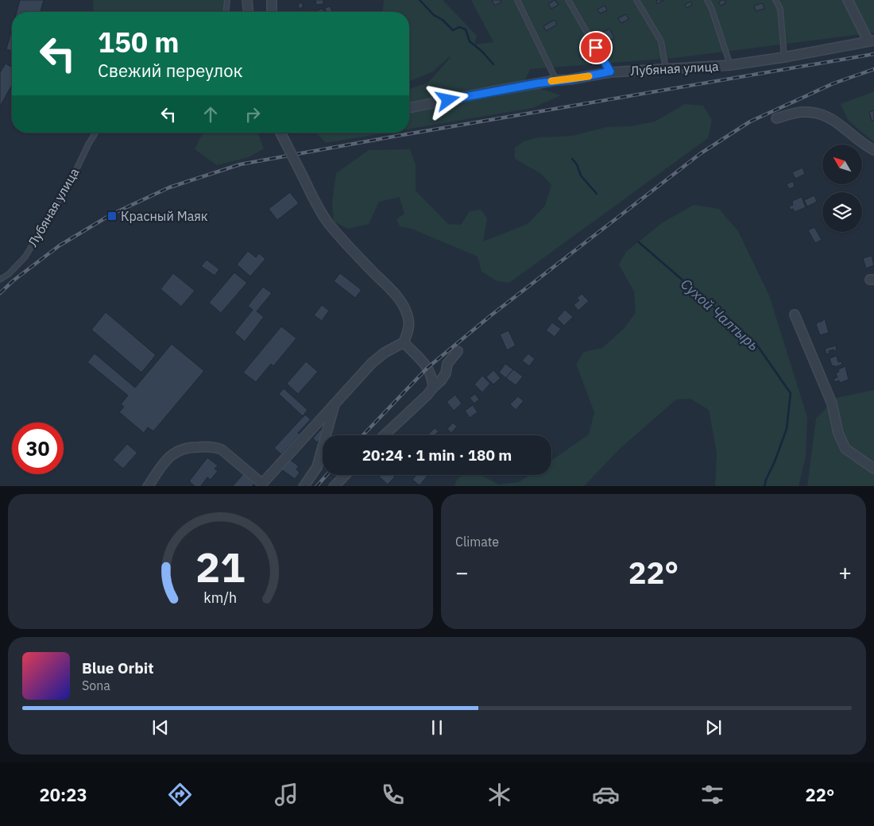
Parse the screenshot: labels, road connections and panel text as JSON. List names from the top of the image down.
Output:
{
  "streets": {
    "street": ["Лубяная улица"]
  },
  "water": ["Сухой Чалтырь"],
  "places": {
    "transit": ["Красный Маяк"]
  },
  "north": "top left",
  "page": {
    "turn": ["150 m", "Свежий переулок"],
    "limit": "30",
    "trip": "20:24 · 1 min · 180 m",
    "tile": "Climate",
    "heat": ["−", "22°", "+"],
    "song": ["Blue Orbit", "Sona"],
    "tabs": ["20:23", "22°"],
    "gauge": ["21", "km/h"]
  }
}
